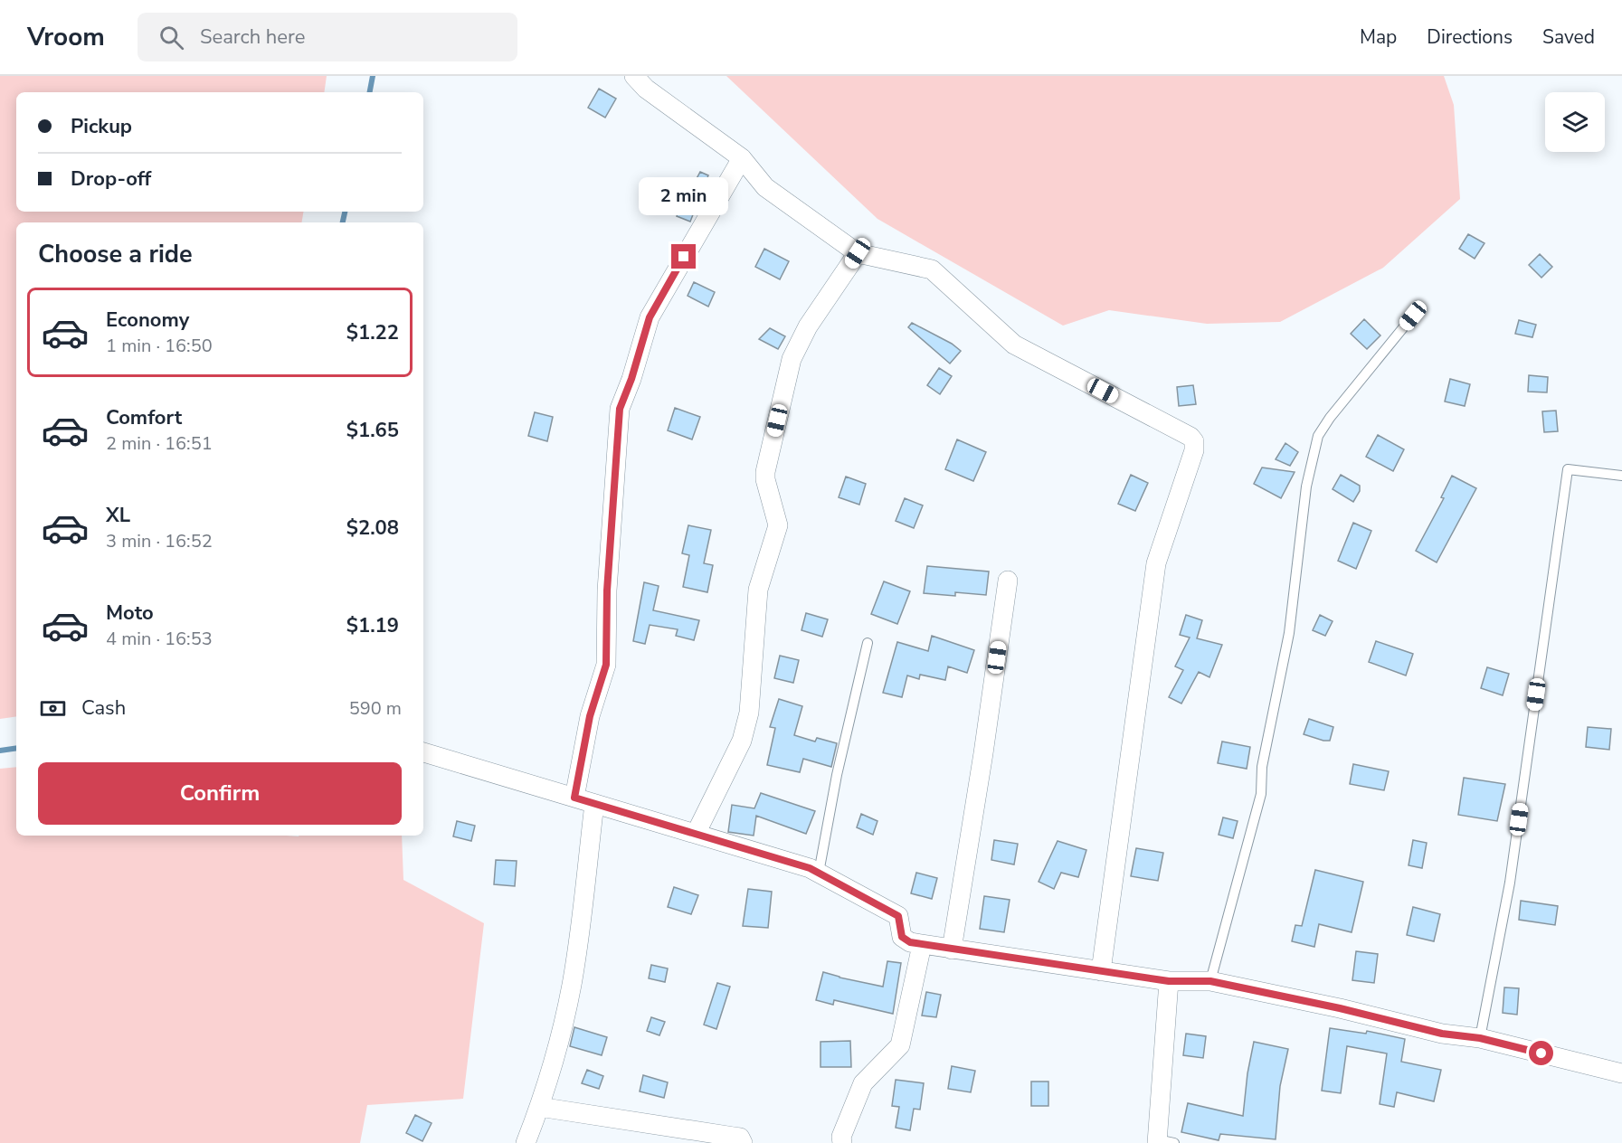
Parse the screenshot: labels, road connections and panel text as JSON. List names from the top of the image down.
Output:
{
  "page": {
    "header": "Vroom",
    "search": "Search here",
    "nav": ["Map", "Directions", "Saved"],
    "banner": ["Pickup", "Drop-off"],
    "bubble": "2 min",
    "heading": "Choose a ride",
    "list": [
      {
        "name": "Economy",
        "note": "1 min · 16:50",
        "value": "$1.22"
      },
      {
        "name": "Comfort",
        "note": "2 min · 16:51",
        "value": "$1.65"
      },
      {
        "name": "XL",
        "note": "3 min · 16:52",
        "value": "$2.08"
      },
      {
        "name": "Moto",
        "note": "4 min · 16:53",
        "value": "$1.19"
      }
    ],
    "pay": ["Cash", "590 m"],
    "buttons": "Confirm"
  }
}
